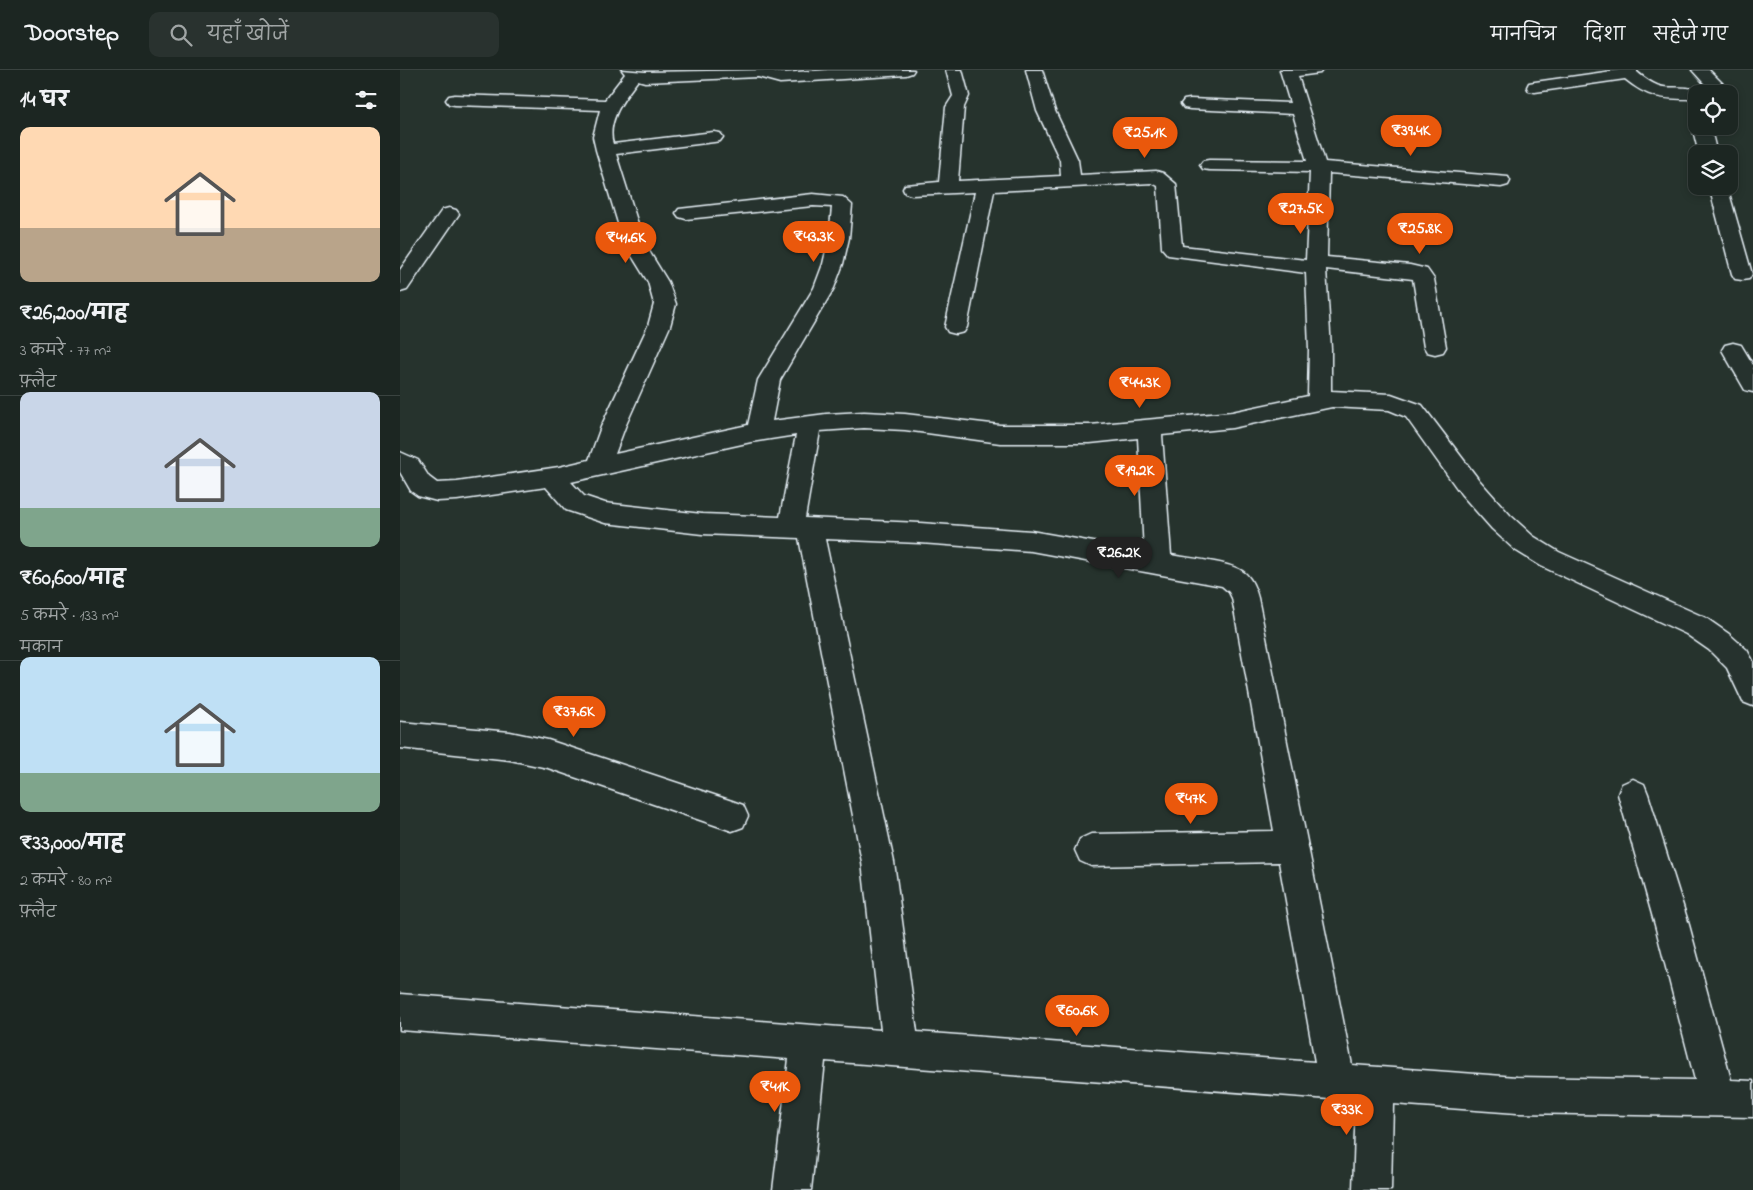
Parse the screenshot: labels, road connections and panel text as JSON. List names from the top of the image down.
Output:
{
  "page": {
    "header": "Doorstep",
    "search": "यहाँ खोजें",
    "nav": ["मानचित्र", "दिशा", "सहेजे गए"],
    "heading": "14 घर",
    "price": [
      "₹39.4K",
      "₹25.1K",
      "₹27.5K",
      "₹25.8K",
      "₹43.3K",
      "₹41.6K",
      "₹44.3K",
      "₹19.2K",
      "₹26.2K",
      "₹37.6K",
      "₹47K",
      "₹60.6K",
      "₹41K",
      "₹33K"
    ],
    "list": [
      {
        "name": "₹26,200/माह",
        "note": "3 कमरे · 77 m² · फ़्लैट"
      },
      {
        "name": "₹60,600/माह",
        "note": "5 कमरे · 133 m² · मकान"
      },
      {
        "name": "₹33,000/माह",
        "note": "2 कमरे · 80 m² · फ़्लैट"
      }
    ]
  }
}
